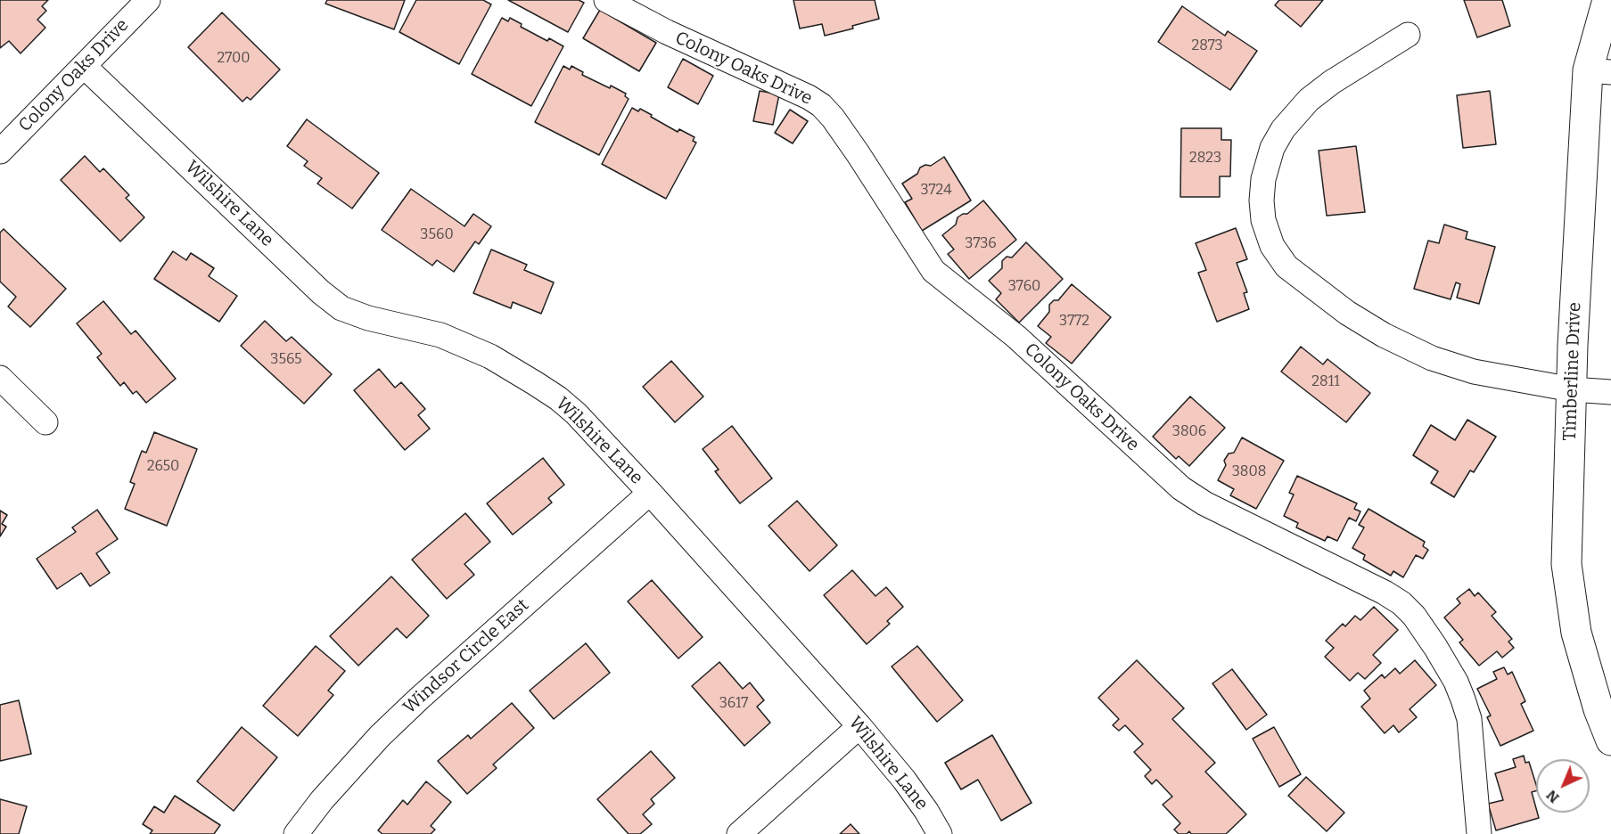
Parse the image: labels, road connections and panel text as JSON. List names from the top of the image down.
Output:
{
  "streets": {
    "street": [
      "Colony Oaks Drive",
      "Wilshire Lane",
      "Timberline Drive",
      "Windsor Circle East"
    ]
  },
  "crossings": [
    ["Colony Oaks Drive", "Wilshire Lane"],
    ["Wilshire Lane", "Windsor Circle East"]
  ],
  "house_numbers": [
    "2873",
    "2700",
    "2823",
    "3724",
    "3560",
    "3736",
    "3760",
    "3772",
    "3565",
    "2811",
    "3806",
    "2650",
    "3808",
    "3617"
  ],
  "north": "bottom left"
}
